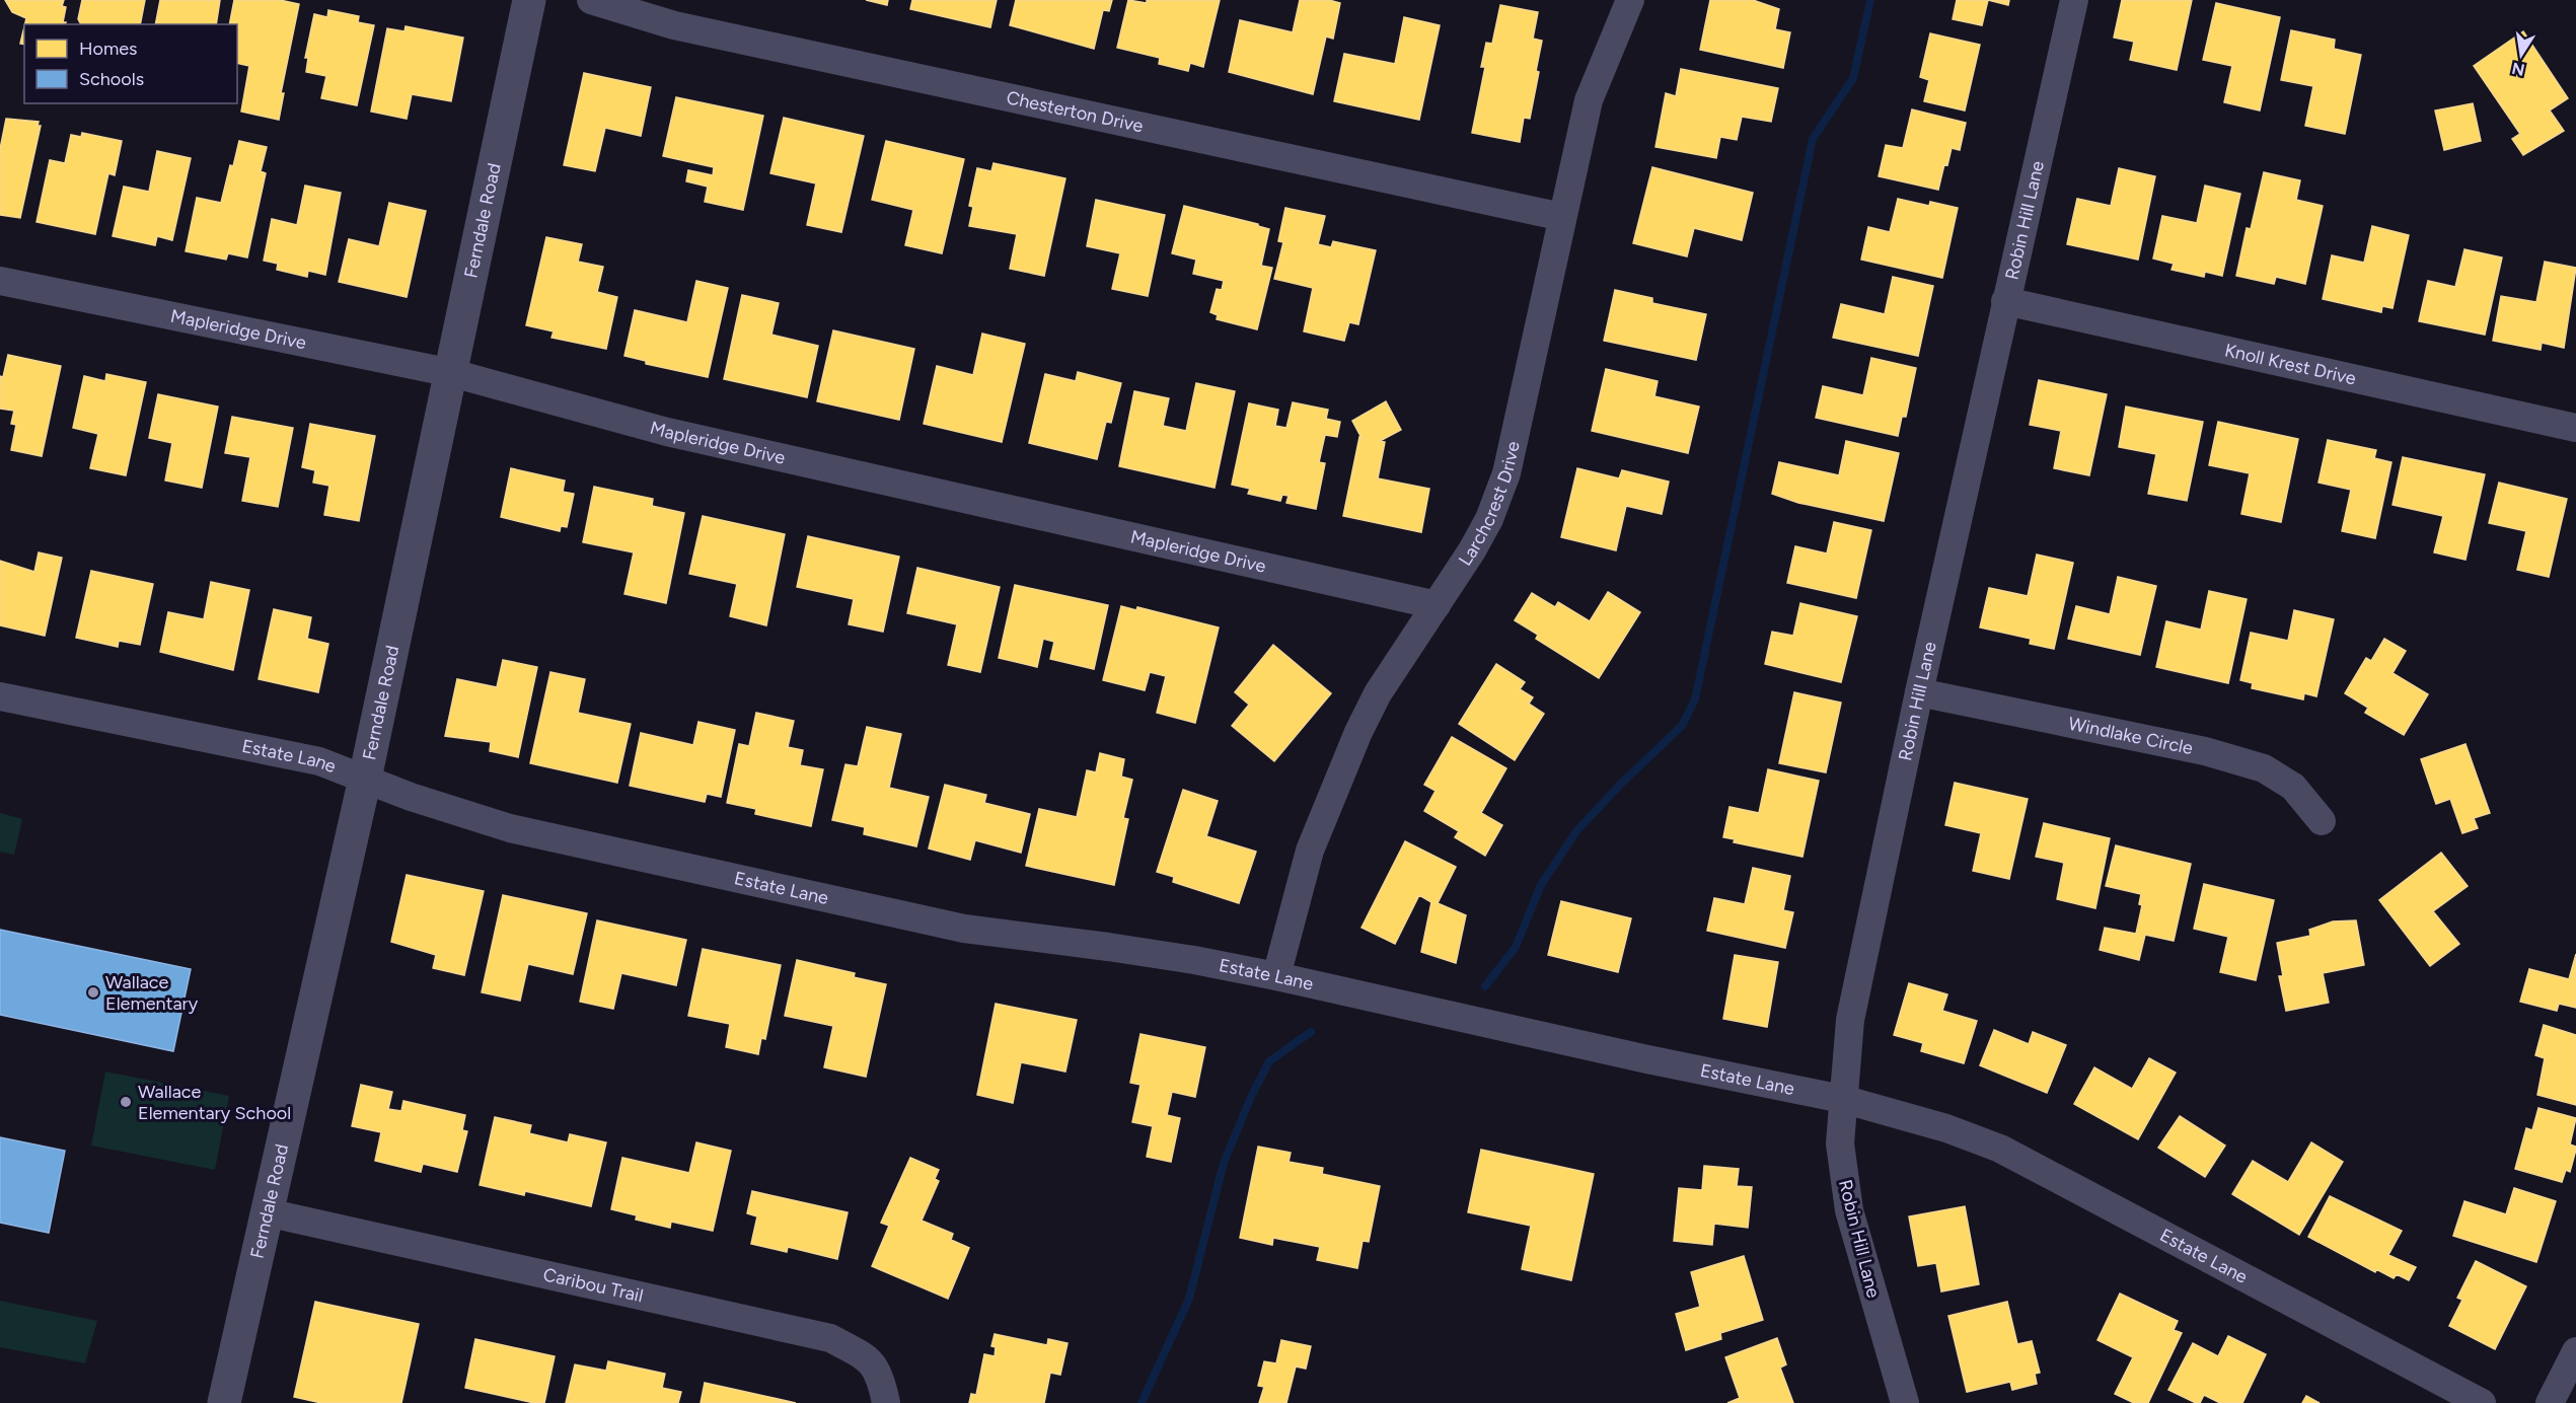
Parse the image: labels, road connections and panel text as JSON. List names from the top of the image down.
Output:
{
  "streets": {
    "street": [
      "Chesterton Drive",
      "Robin Hill Lane",
      "Ferndale Road",
      "Mapleridge Drive",
      "Knoll Krest Drive",
      "Larchcrest Drive",
      "Windlake Circle",
      "Estate Lane",
      "Caribou Trail"
    ]
  },
  "crossings": [
    ["Chesterton Drive", "Larchcrest Drive"],
    ["Robin Hill Lane", "Knoll Krest Drive"],
    ["Robin Hill Lane", "Windlake Circle"],
    ["Robin Hill Lane", "Estate Lane"],
    ["Ferndale Road", "Mapleridge Drive"],
    ["Ferndale Road", "Estate Lane"],
    ["Ferndale Road", "Caribou Trail"],
    ["Mapleridge Drive", "Larchcrest Drive"],
    ["Larchcrest Drive", "Estate Lane"]
  ],
  "places": ["Wallace Elementary", "Wallace Elementary School"],
  "legend": ["Homes", "Schools"],
  "north": "bottom"
}
